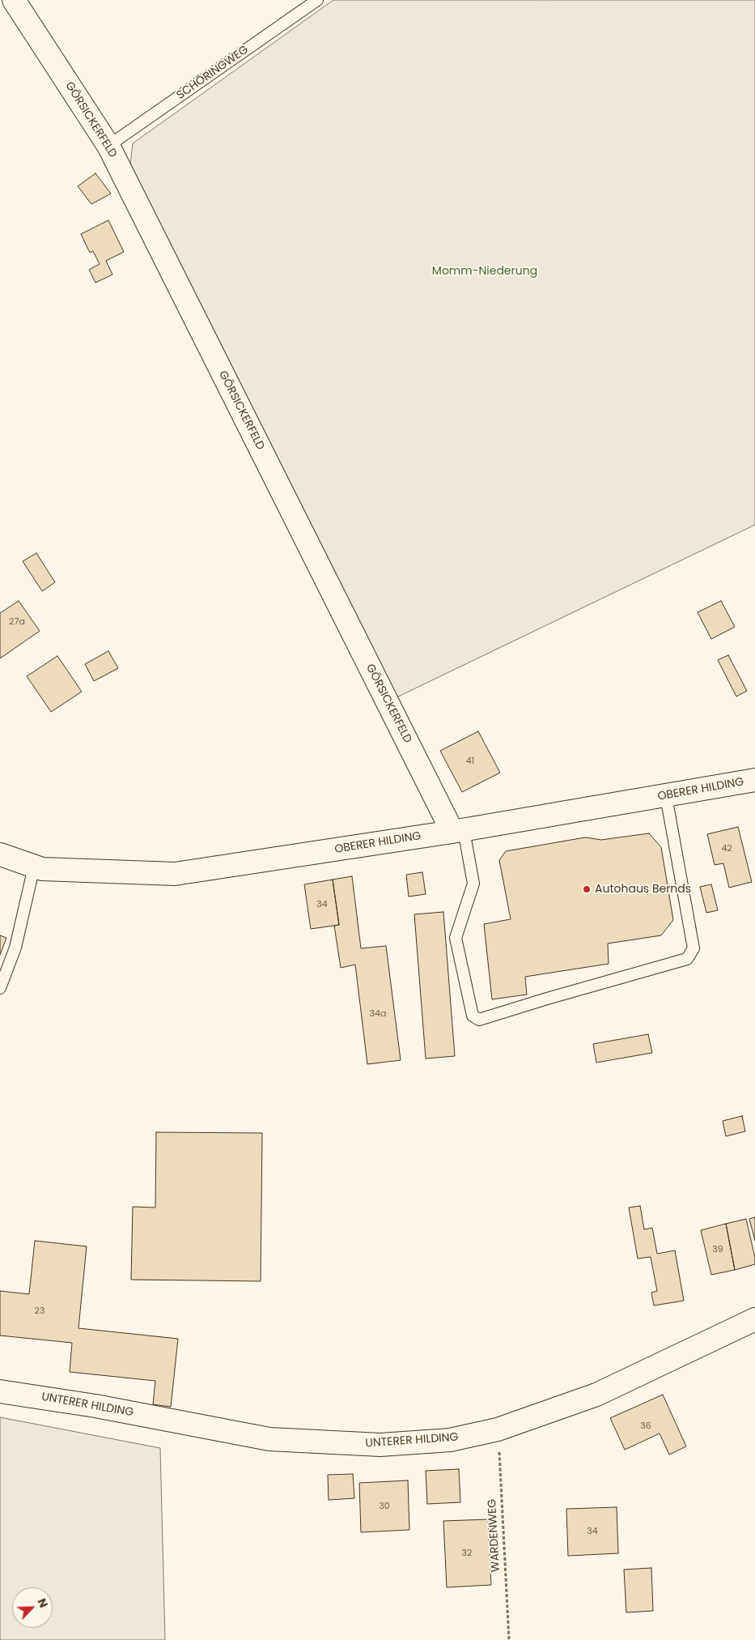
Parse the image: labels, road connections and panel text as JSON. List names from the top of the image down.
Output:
{
  "streets": {
    "street": ["GÖRSICKERFELD", "OBERER HILDING", "UNTERER HILDING"],
    "lane": ["SCHÖRINGWEG"],
    "path": ["WARDENWEG"]
  },
  "crossings": [
    ["SCHÖRINGWEG", "GÖRSICKERFELD"],
    ["GÖRSICKERFELD", "OBERER HILDING"],
    ["UNTERER HILDING", "WARDENWEG"]
  ],
  "parks": ["Momm-Niederung"],
  "places": ["Autohaus Bernds"],
  "house_numbers": [
    "27a",
    "41",
    "42",
    "34",
    "34a",
    "39",
    "23",
    "36",
    "30",
    "34",
    "32"
  ],
  "north": "top right"
}
